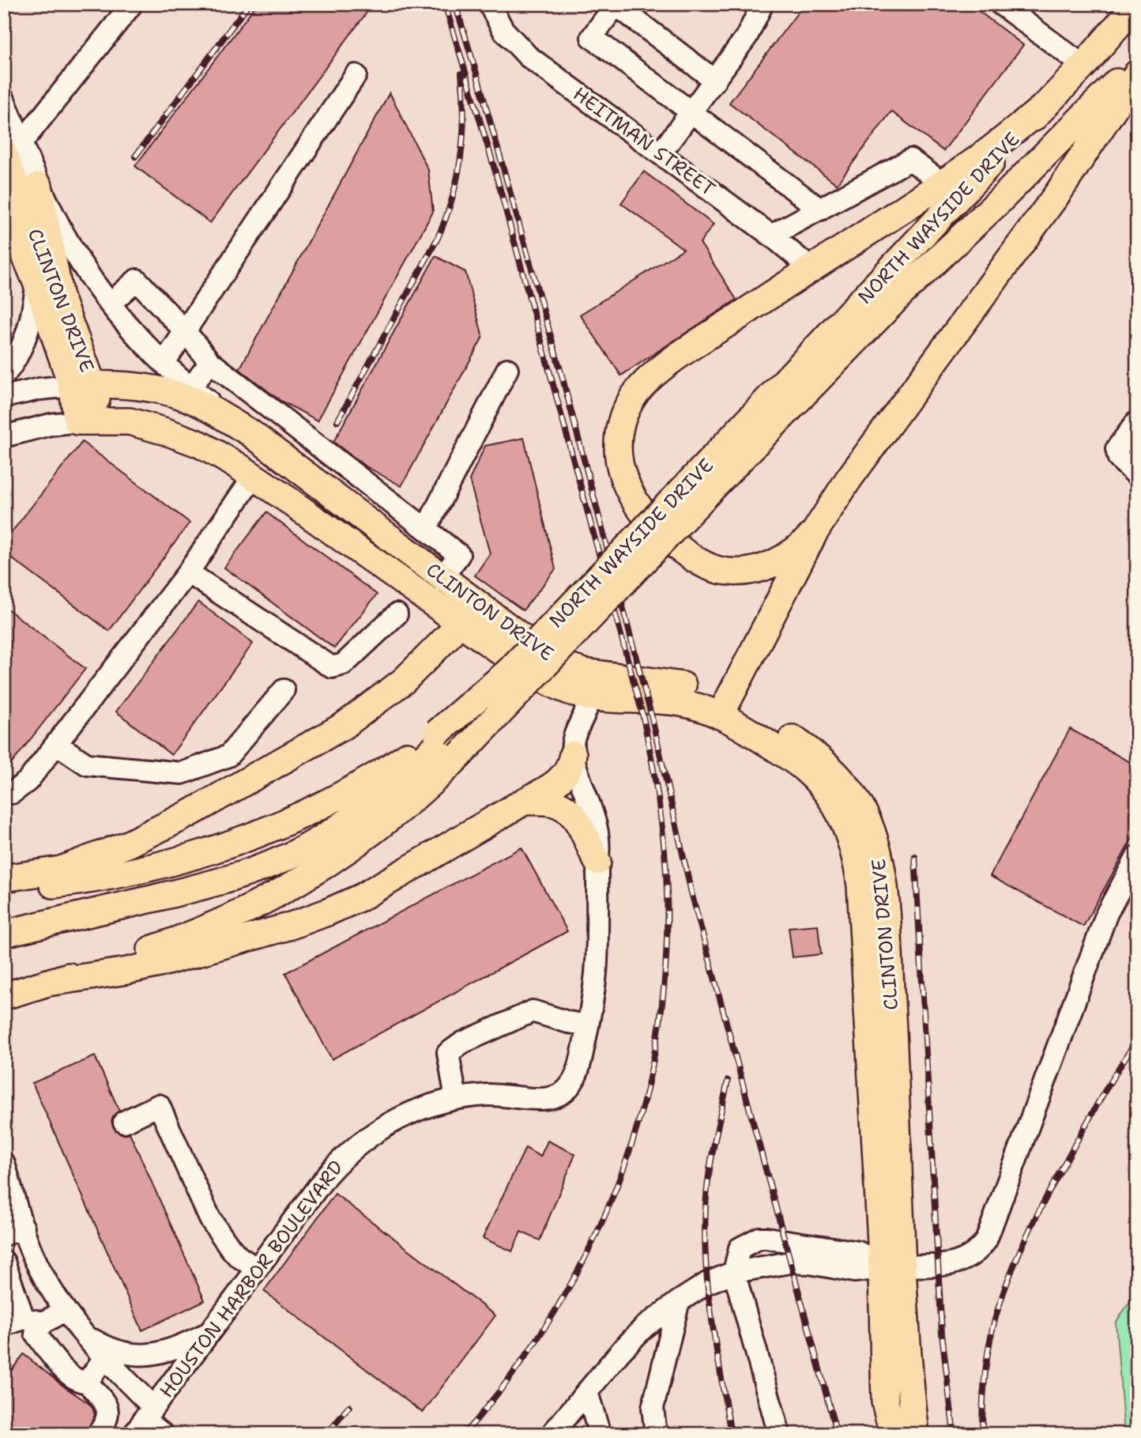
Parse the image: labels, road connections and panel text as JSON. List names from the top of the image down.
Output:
{
  "streets": {
    "main road": ["NORTH WAYSIDE DRIVE", "CLINTON DRIVE"],
    "street": ["HEITMAN STREET", "HOUSTON HARBOR BOULEVARD"]
  },
  "crossings": [
    ["CLINTON DRIVE", "HOUSTON HARBOR BOULEVARD"]
  ]
}
